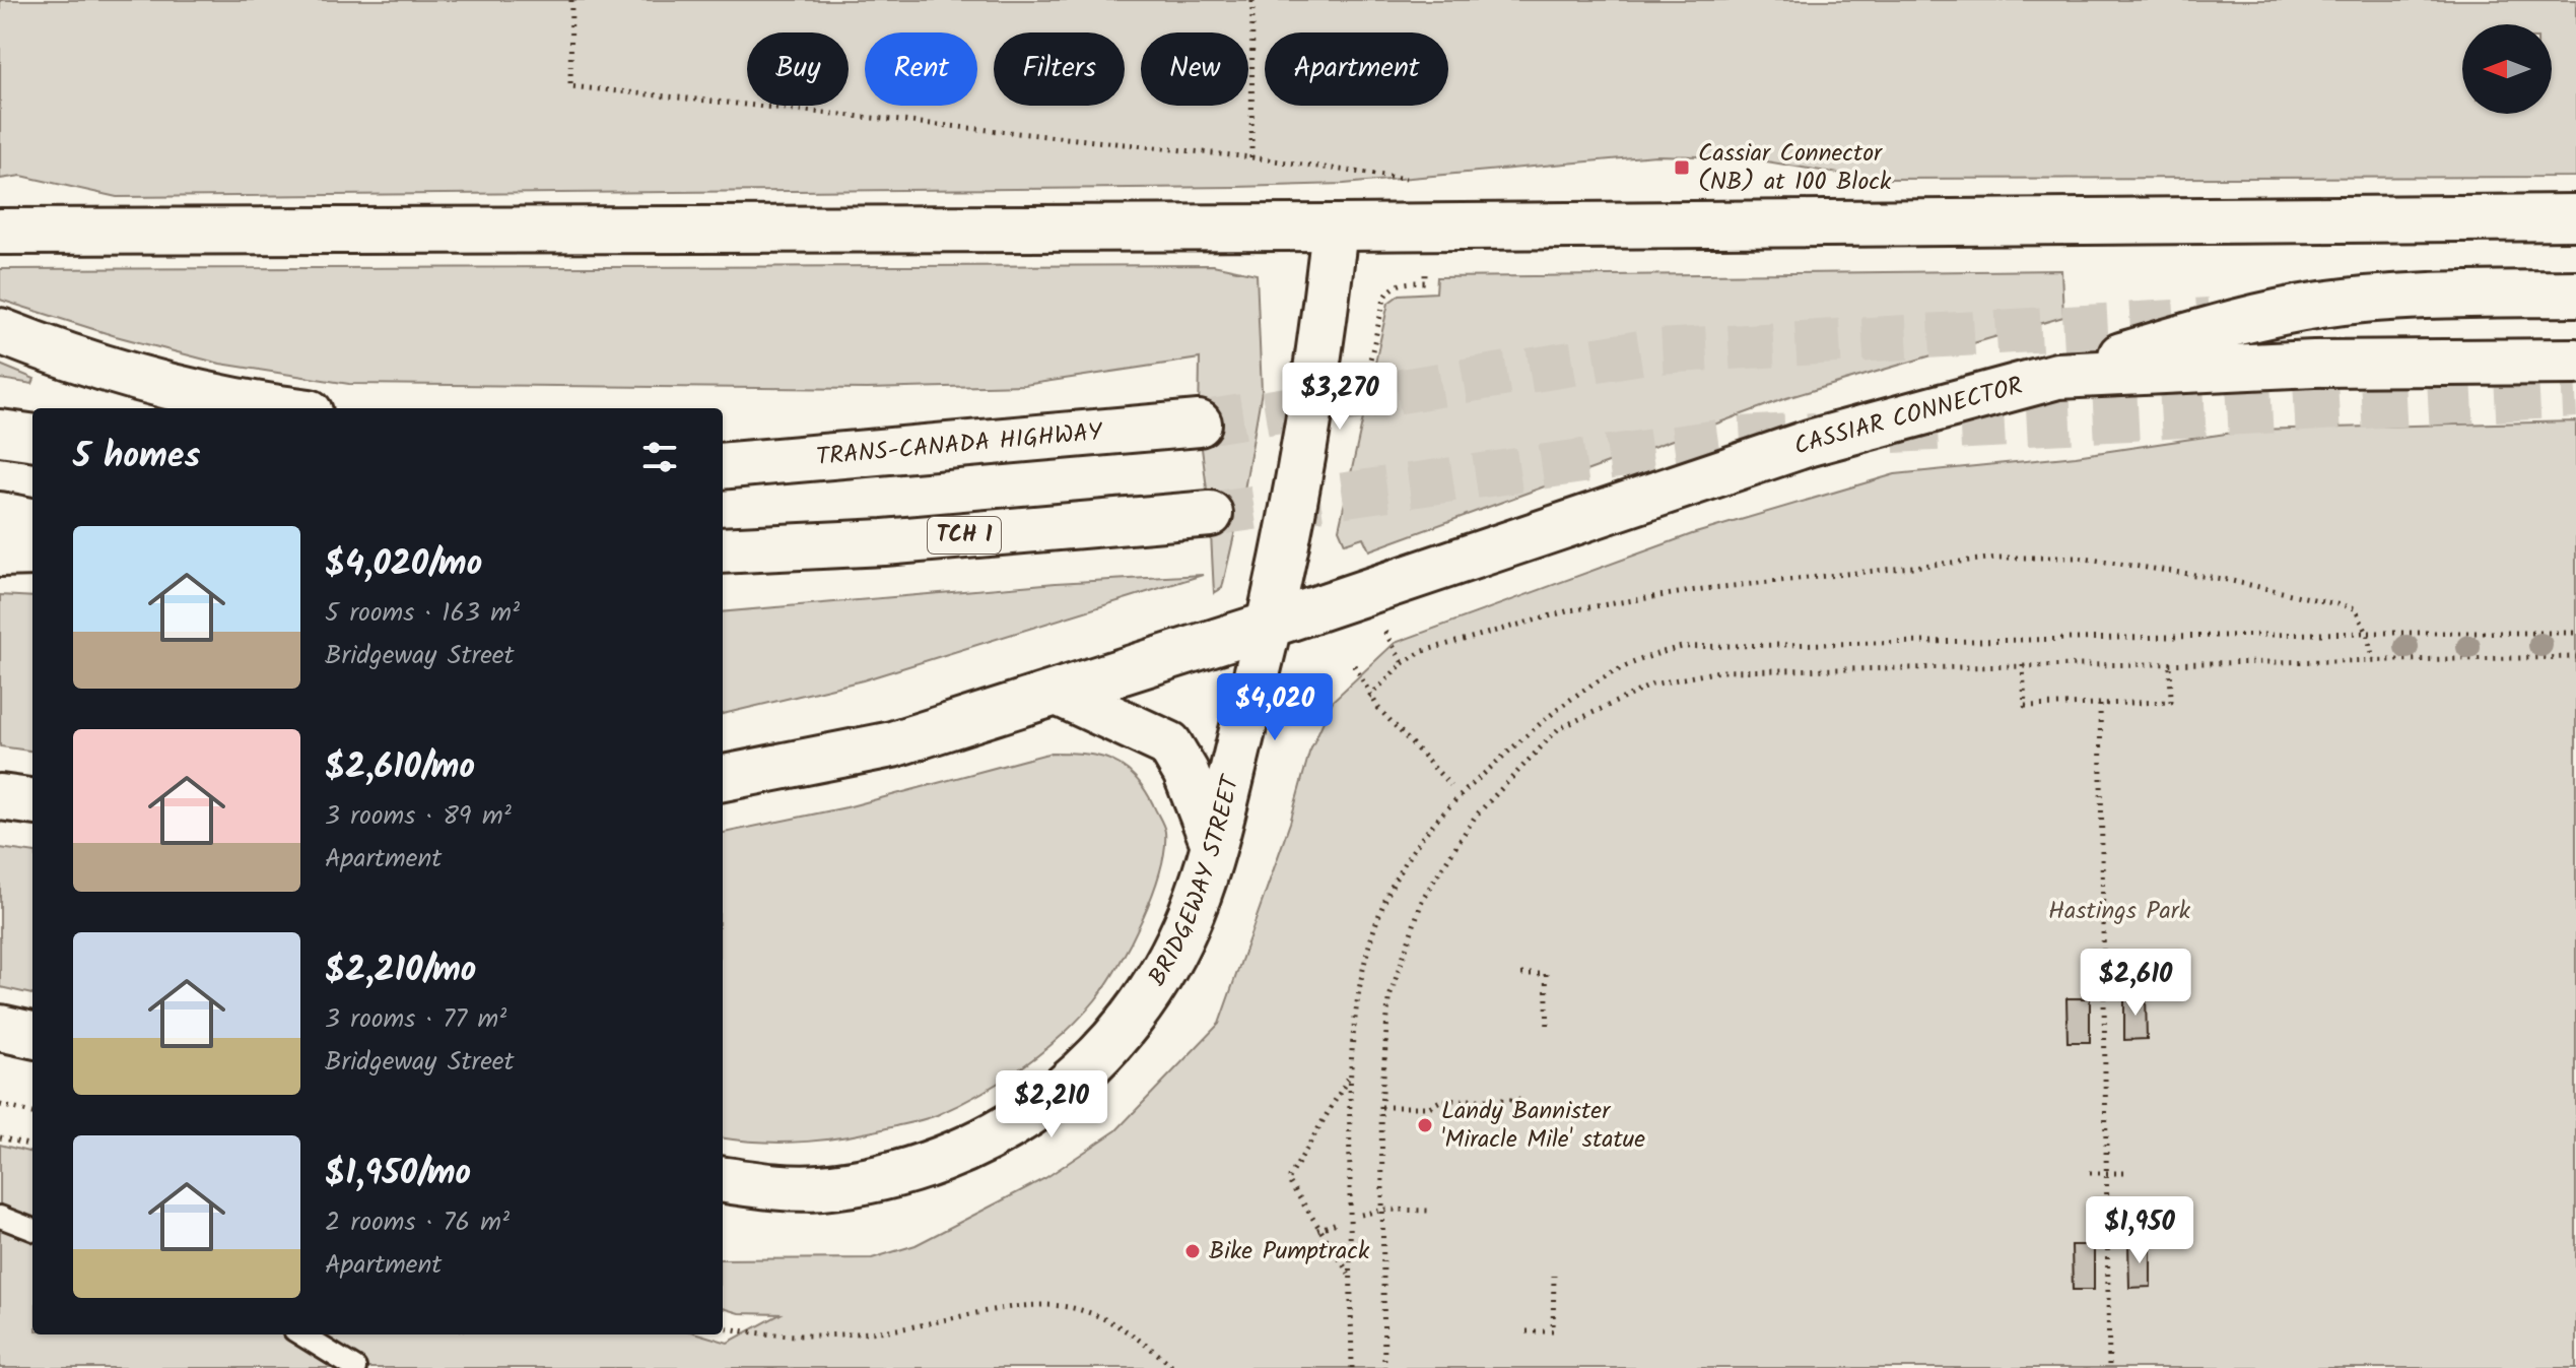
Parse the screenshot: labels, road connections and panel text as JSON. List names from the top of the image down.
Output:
{
  "streets": {
    "main road": [
      "CASSIAR CONNECTOR",
      "TRANS-CANADA HIGHWAY",
      "TCH 1",
      "BRIDGEWAY STREET"
    ]
  },
  "crossings": [
    ["CASSIAR CONNECTOR", "BRIDGEWAY STREET"]
  ],
  "parks": ["Hastings Park"],
  "places": {
    "transit": ["Cassiar Connector (NB) at 100 Block"],
    "other": ["Landy Bannister 'Miracle Mile' statue", "Bike Pumptrack"]
  },
  "north": "left",
  "page": {
    "chip": [
      "Buy",
      "Rent",
      "Filters",
      "New",
      "Apartment"
    ],
    "price": [
      "$3,270",
      "$4,020",
      "$2,610",
      "$2,210",
      "$1,950"
    ],
    "heading": "5 homes",
    "list": [
      {
        "name": "$4,020/mo",
        "note": "5 rooms · 163 m² · Bridgeway Street"
      },
      {
        "name": "$2,610/mo",
        "note": "3 rooms · 89 m² · Apartment"
      },
      {
        "name": "$2,210/mo",
        "note": "3 rooms · 77 m² · Bridgeway Street"
      },
      {
        "name": "$1,950/mo",
        "note": "2 rooms · 76 m² · Apartment"
      }
    ]
  }
}
